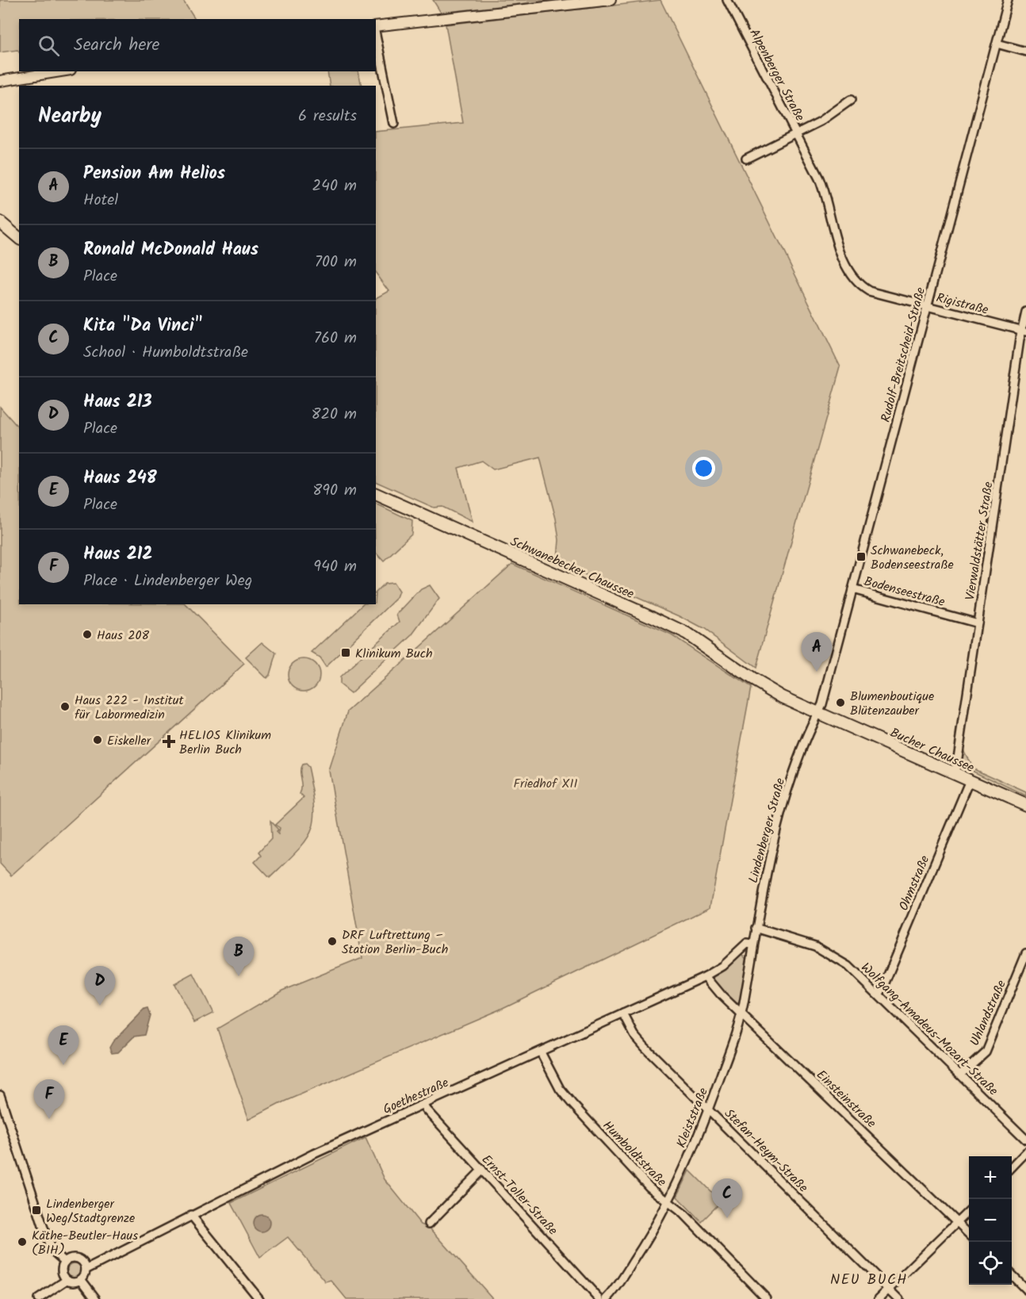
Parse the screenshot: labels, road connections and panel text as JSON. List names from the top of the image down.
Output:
{
  "streets": {
    "main road": ["Schwanebecker Chaussee", "Bucher Chaussee"],
    "street": [
      "Alpenberger Straße",
      "Rigistraße",
      "Rudolf-Breitscheid-Straße",
      "Vierwaldstätter Straße",
      "Bodenseestraße",
      "Lindenberger Straße",
      "Ohmstraße",
      "Uhlandstraße",
      "Wolfgang-Amadeus-Mozart-Straße",
      "Goethestraße",
      "Einsteinstraße",
      "Kleiststraße",
      "Stefan-Heym-Straße",
      "Humboldtstraße",
      "Ernst-Toller-Straße"
    ]
  },
  "crossings": [
    ["Alpenberger Straße", "Rigistraße"],
    ["Rigistraße", "Rudolf-Breitscheid-Straße"],
    ["Rigistraße", "Vierwaldstätter Straße"],
    ["Rudolf-Breitscheid-Straße", "Bodenseestraße"],
    ["Rudolf-Breitscheid-Straße", "Bucher Chaussee"],
    ["Rudolf-Breitscheid-Straße", "Lindenberger Straße"],
    ["Vierwaldstätter Straße", "Bodenseestraße"],
    ["Vierwaldstätter Straße", "Bucher Chaussee"],
    ["Schwanebecker Chaussee", "Bucher Chaussee"],
    ["Bucher Chaussee", "Lindenberger Straße"],
    ["Bucher Chaussee", "Ohmstraße"],
    ["Lindenberger Straße", "Wolfgang-Amadeus-Mozart-Straße"],
    ["Lindenberger Straße", "Kleiststraße"],
    ["Ohmstraße", "Wolfgang-Amadeus-Mozart-Straße"],
    ["Uhlandstraße", "Wolfgang-Amadeus-Mozart-Straße"],
    ["Wolfgang-Amadeus-Mozart-Straße", "Kleiststraße"],
    ["Goethestraße", "Einsteinstraße"],
    ["Goethestraße", "Kleiststraße"],
    ["Goethestraße", "Stefan-Heym-Straße"],
    ["Goethestraße", "Humboldtstraße"],
    ["Goethestraße", "Ernst-Toller-Straße"],
    ["Einsteinstraße", "Kleiststraße"],
    ["Kleiststraße", "Stefan-Heym-Straße"],
    ["Kleiststraße", "Humboldtstraße"]
  ],
  "districts": ["NEU BUCH"],
  "parks": ["Friedhof XII"],
  "places": {
    "transit": ["Schwanebeck, Bodenseestraße", "Klinikum Buch", "Lindenberger Weg/Stadtgrenze"],
    "other": [
      "Haus 208",
      "Blumenboutique Blütenzauber",
      "Haus 222 - Institut für Labormedizin",
      "Eiskeller",
      "DRF Luftrettung – Station Berlin-Buch",
      "Käthe-Beutler-Haus (BIH)"
    ],
    "health": ["HELIOS Klinikum Berlin Buch"]
  },
  "page": {
    "search": "Search here",
    "heading": ["Nearby", "6 results"],
    "list": [
      {
        "mark": "A",
        "name": "Pension Am Helios",
        "note": "Hotel",
        "value": "240 m"
      },
      {
        "mark": "B",
        "name": "Ronald McDonald Haus",
        "note": "Place",
        "value": "700 m"
      },
      {
        "mark": "C",
        "name": "Kita \"Da Vinci\"",
        "note": "School · Humboldtstraße",
        "value": "760 m"
      },
      {
        "mark": "D",
        "name": "Haus 213",
        "note": "Place",
        "value": "820 m"
      },
      {
        "mark": "E",
        "name": "Haus 248",
        "note": "Place",
        "value": "890 m"
      },
      {
        "mark": "F",
        "name": "Haus 212",
        "note": "Place · Lindenberger Weg",
        "value": "940 m"
      }
    ],
    "pins": [
      "A",
      "B",
      "D",
      "E",
      "F",
      "C"
    ],
    "map_buttons": ["+", "−"]
  }
}
